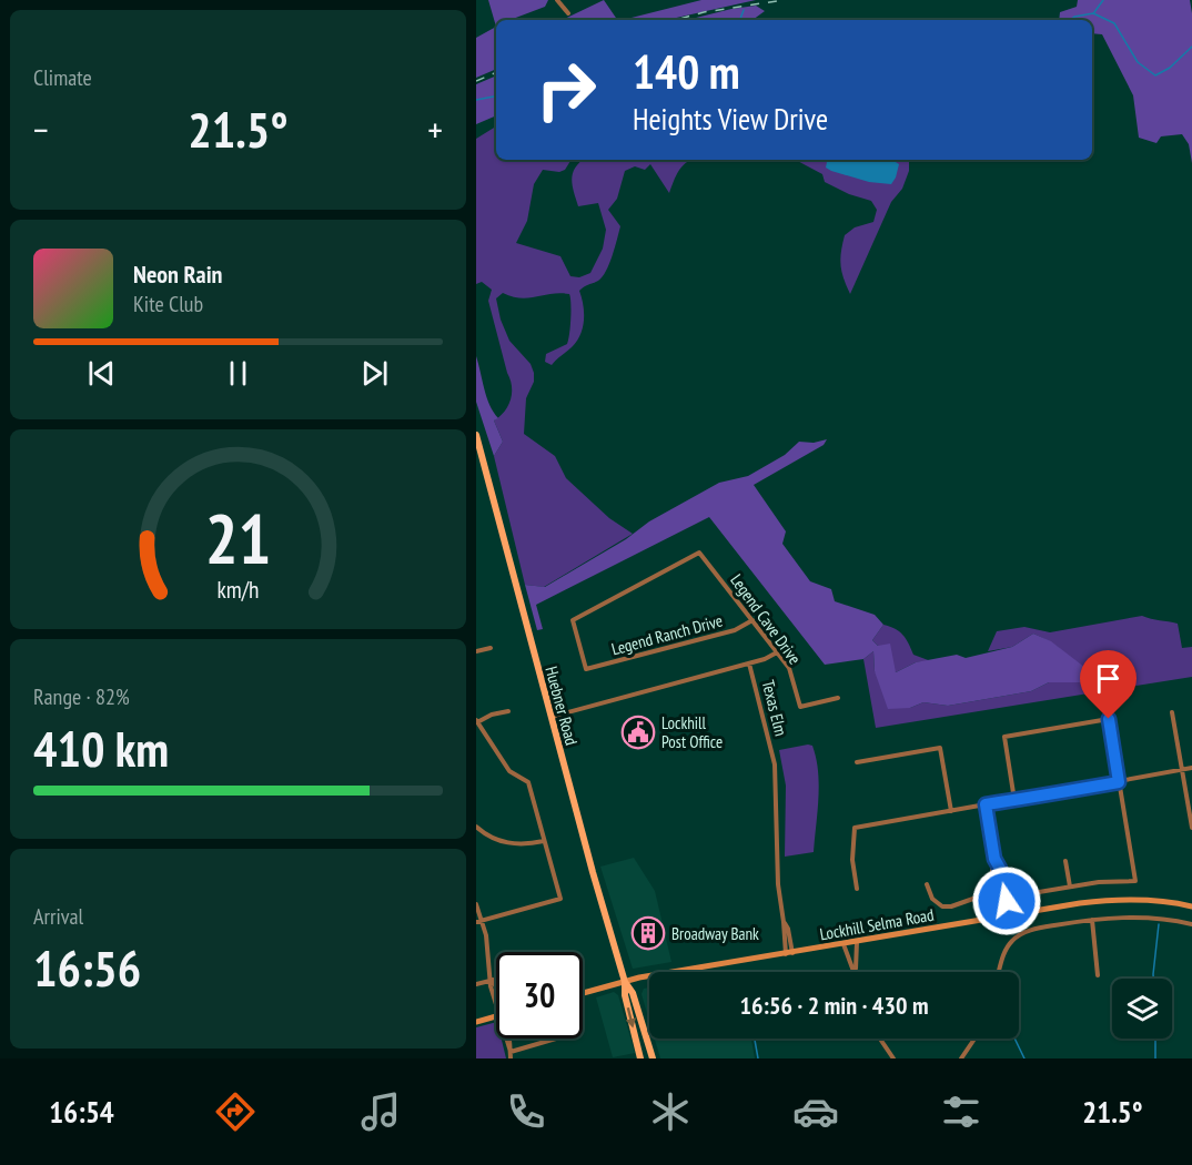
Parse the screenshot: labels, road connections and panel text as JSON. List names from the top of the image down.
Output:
{
  "streets": {
    "main road": ["Huebner Road", "Lockhill Selma Road"],
    "street": ["Legend Cave Drive", "Legend Ranch Drive", "Texas Elm"]
  },
  "crossings": [
    ["Legend Cave Drive", "Legend Ranch Drive"],
    ["Huebner Road", "Texas Elm"],
    ["Huebner Road", "Lockhill Selma Road"],
    ["Texas Elm", "Lockhill Selma Road"]
  ],
  "places": {
    "public building": ["Lockhill Post Office"],
    "building": ["Broadway Bank"]
  },
  "page": {
    "tile": [
      "Climate",
      ["Range · 82%", "410 km"],
      ["Arrival", "16:56"]
    ],
    "turn": ["140 m", "Heights View Drive"],
    "heat": ["−", "21.5°", "+"],
    "song": ["Neon Rain", "Kite Club"],
    "limit": "30",
    "trip": "16:56 · 2 min · 430 m",
    "tabs": ["16:54", "21.5°"],
    "gauge": ["21", "km/h"]
  }
}
